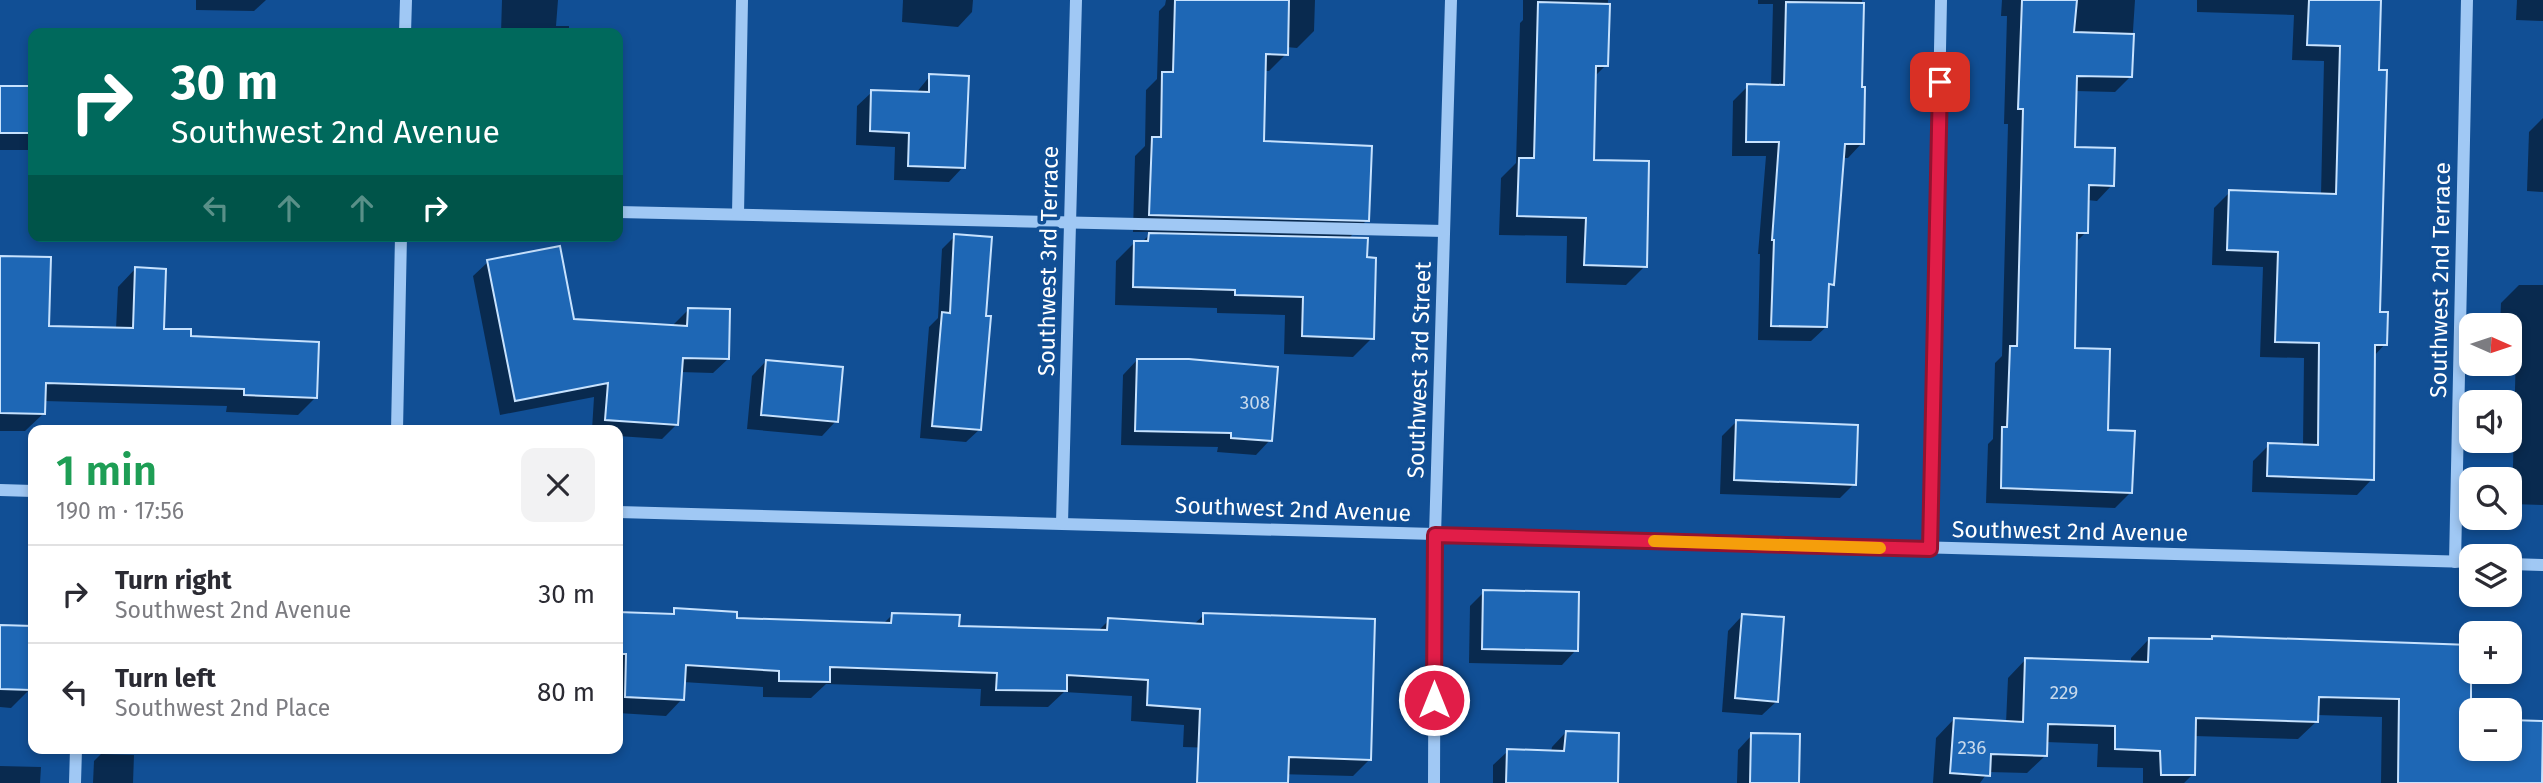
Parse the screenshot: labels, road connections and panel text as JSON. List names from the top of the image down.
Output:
{
  "streets": {
    "street": [
      "Southwest 3rd Terrace",
      "Southwest 2nd Terrace",
      "Southwest 3rd Street",
      "Southwest 2nd Avenue"
    ]
  },
  "crossings": [
    ["Southwest 3rd Terrace", "Southwest 2nd Avenue"],
    ["Southwest 2nd Terrace", "Southwest 2nd Avenue"],
    ["Southwest 3rd Street", "Southwest 2nd Avenue"]
  ],
  "house_numbers": ["308", "229", "236"],
  "north": "right",
  "page": {
    "turn": ["30 m", "Southwest 2nd Avenue"],
    "map_buttons": ["+", "−"],
    "heading": ["1 min", "190 m · 17:56"],
    "list": [
      {
        "name": "Turn right",
        "note": "Southwest 2nd Avenue",
        "value": "30 m"
      },
      {
        "name": "Turn left",
        "note": "Southwest 2nd Place",
        "value": "80 m"
      }
    ]
  }
}
